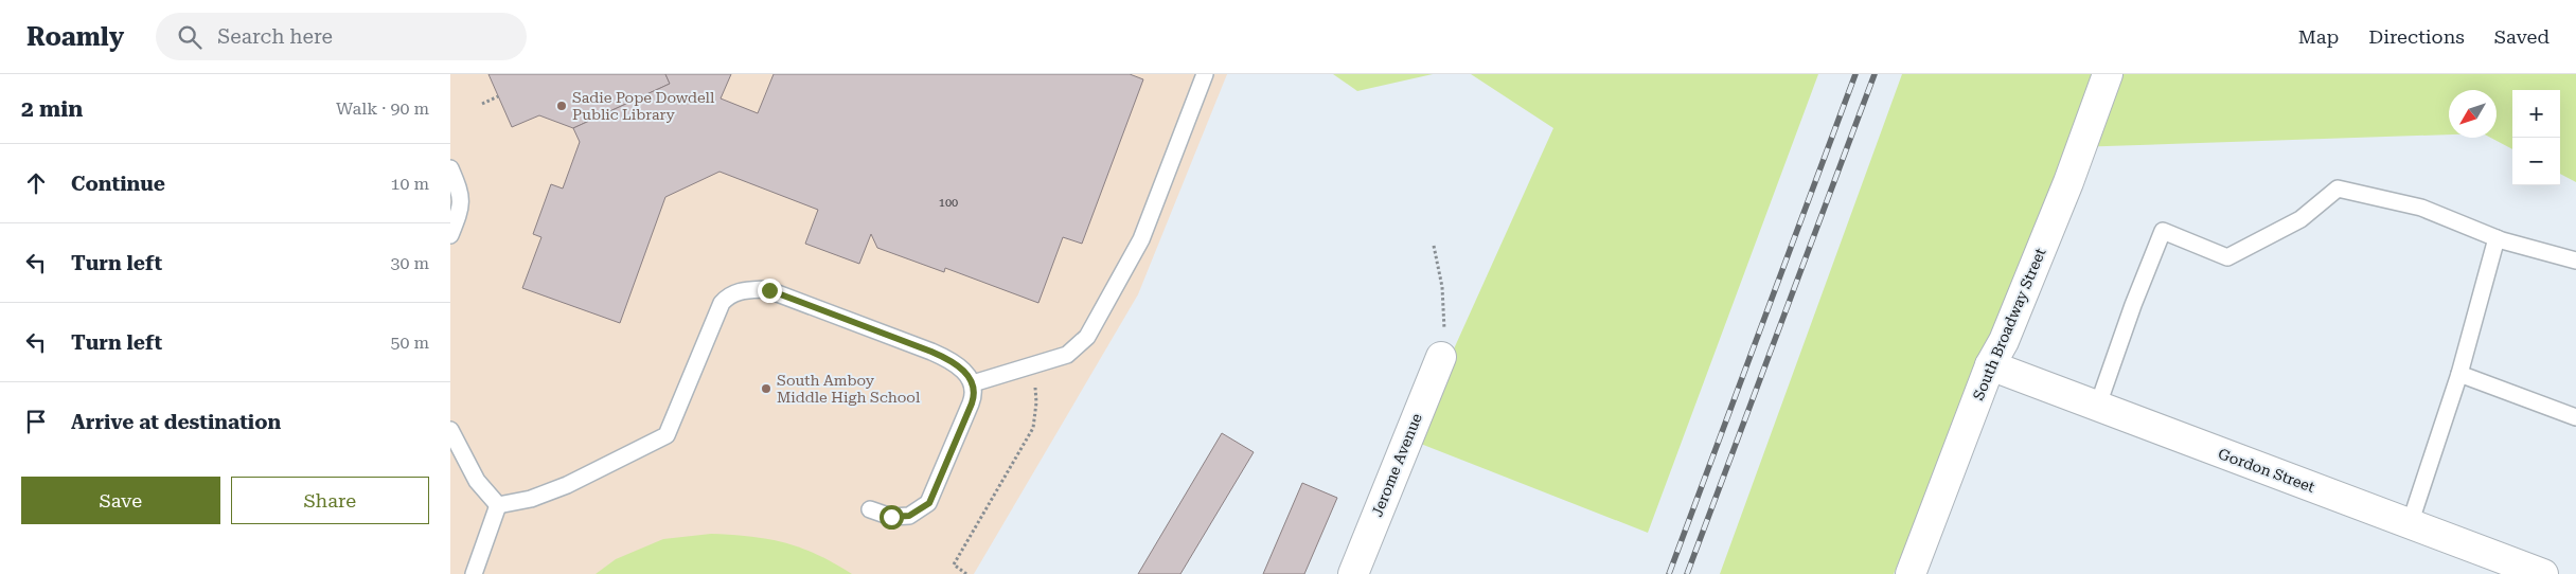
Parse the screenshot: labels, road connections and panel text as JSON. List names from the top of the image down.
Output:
{
  "streets": {
    "street": ["South Broadway Street", "Jerome Avenue", "Gordon Street"]
  },
  "crossings": [
    ["South Broadway Street", "Gordon Street"]
  ],
  "places": ["Sadie Pope Dowdell Public Library", "South Amboy Middle High School"],
  "house_numbers": ["100"],
  "north": "bottom left",
  "page": {
    "header": "Roamly",
    "search": "Search here",
    "nav": ["Map", "Directions", "Saved"],
    "heading": ["2 min", "Walk · 90 m"],
    "map_buttons": ["+", "−"],
    "list": [
      ["Continue", "10 m"],
      ["Turn left", "30 m"],
      ["Turn left", "50 m"],
      "Arrive at destination"
    ],
    "buttons": ["Save", "Share"]
  }
}
